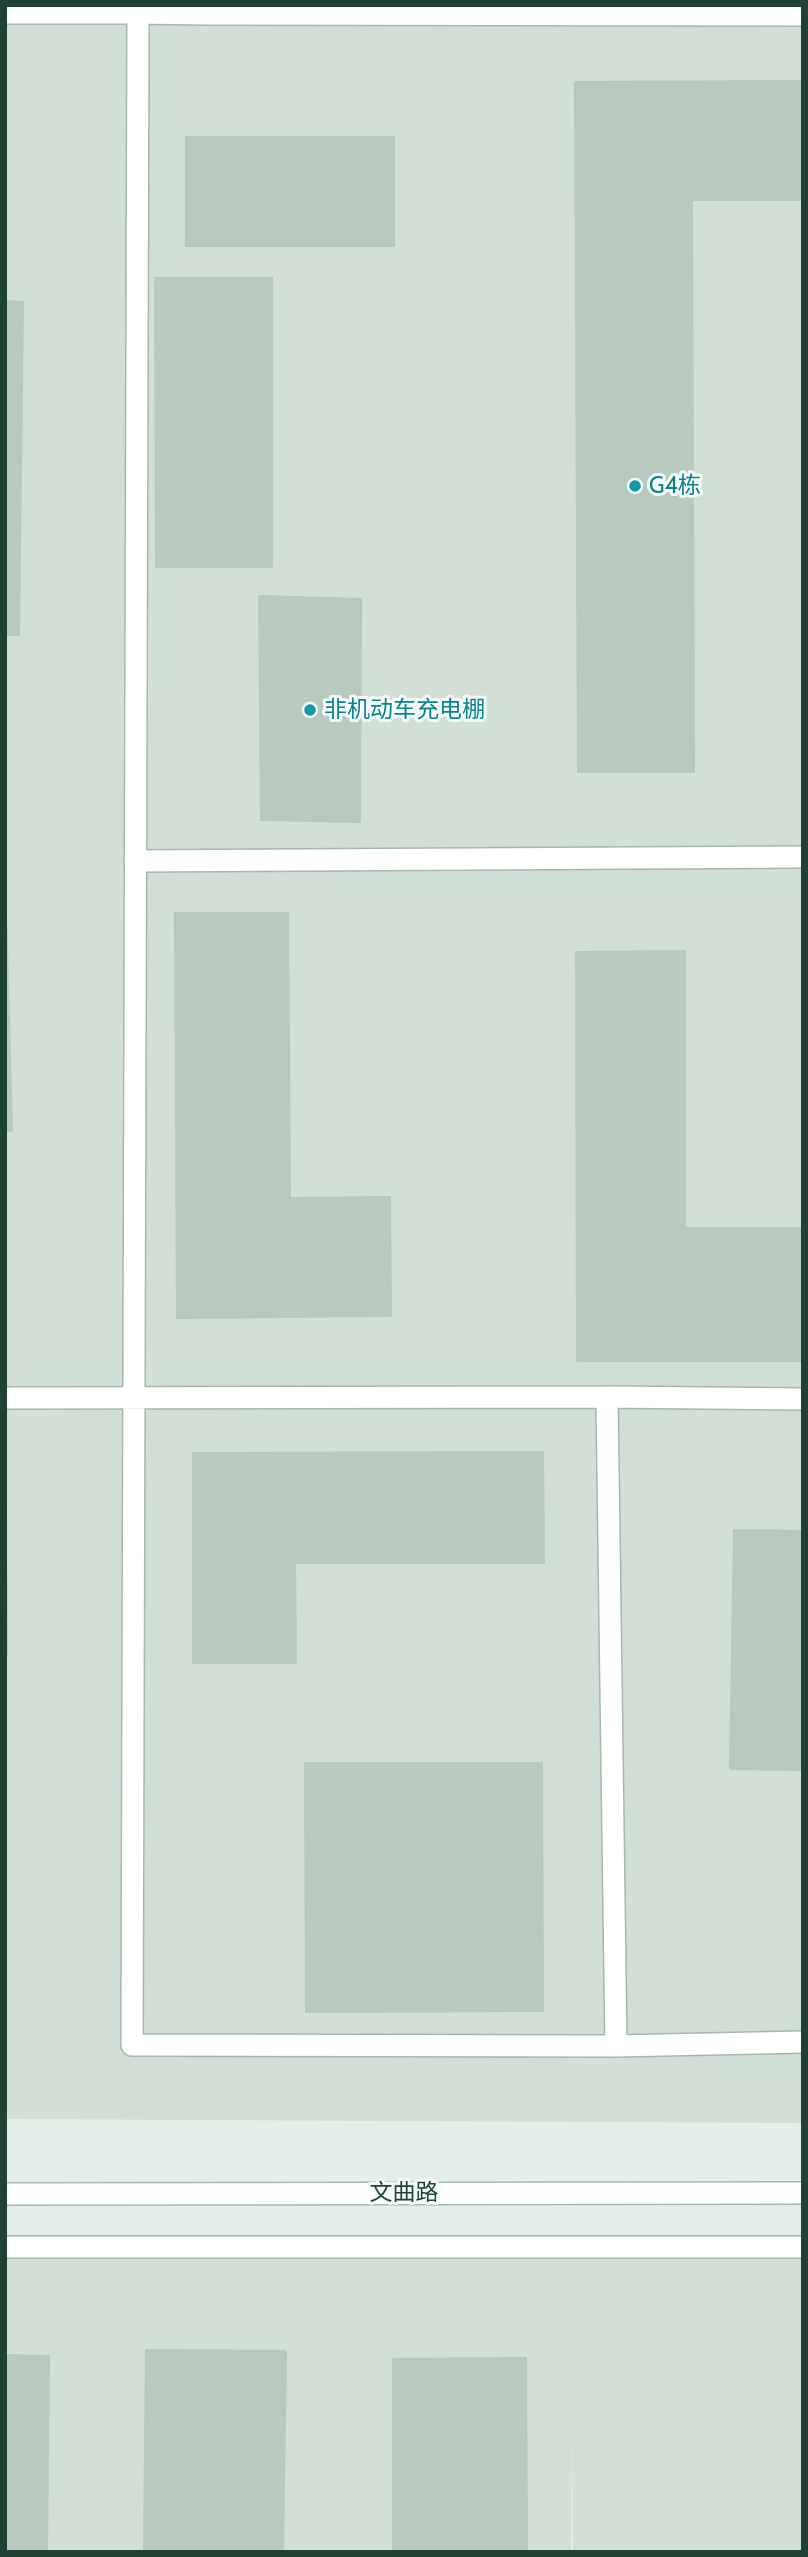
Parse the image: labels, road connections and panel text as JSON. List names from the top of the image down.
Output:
{
  "streets": {
    "street": ["文曲路"]
  },
  "places": ["G4栋", "非机动车充电棚"]
}
